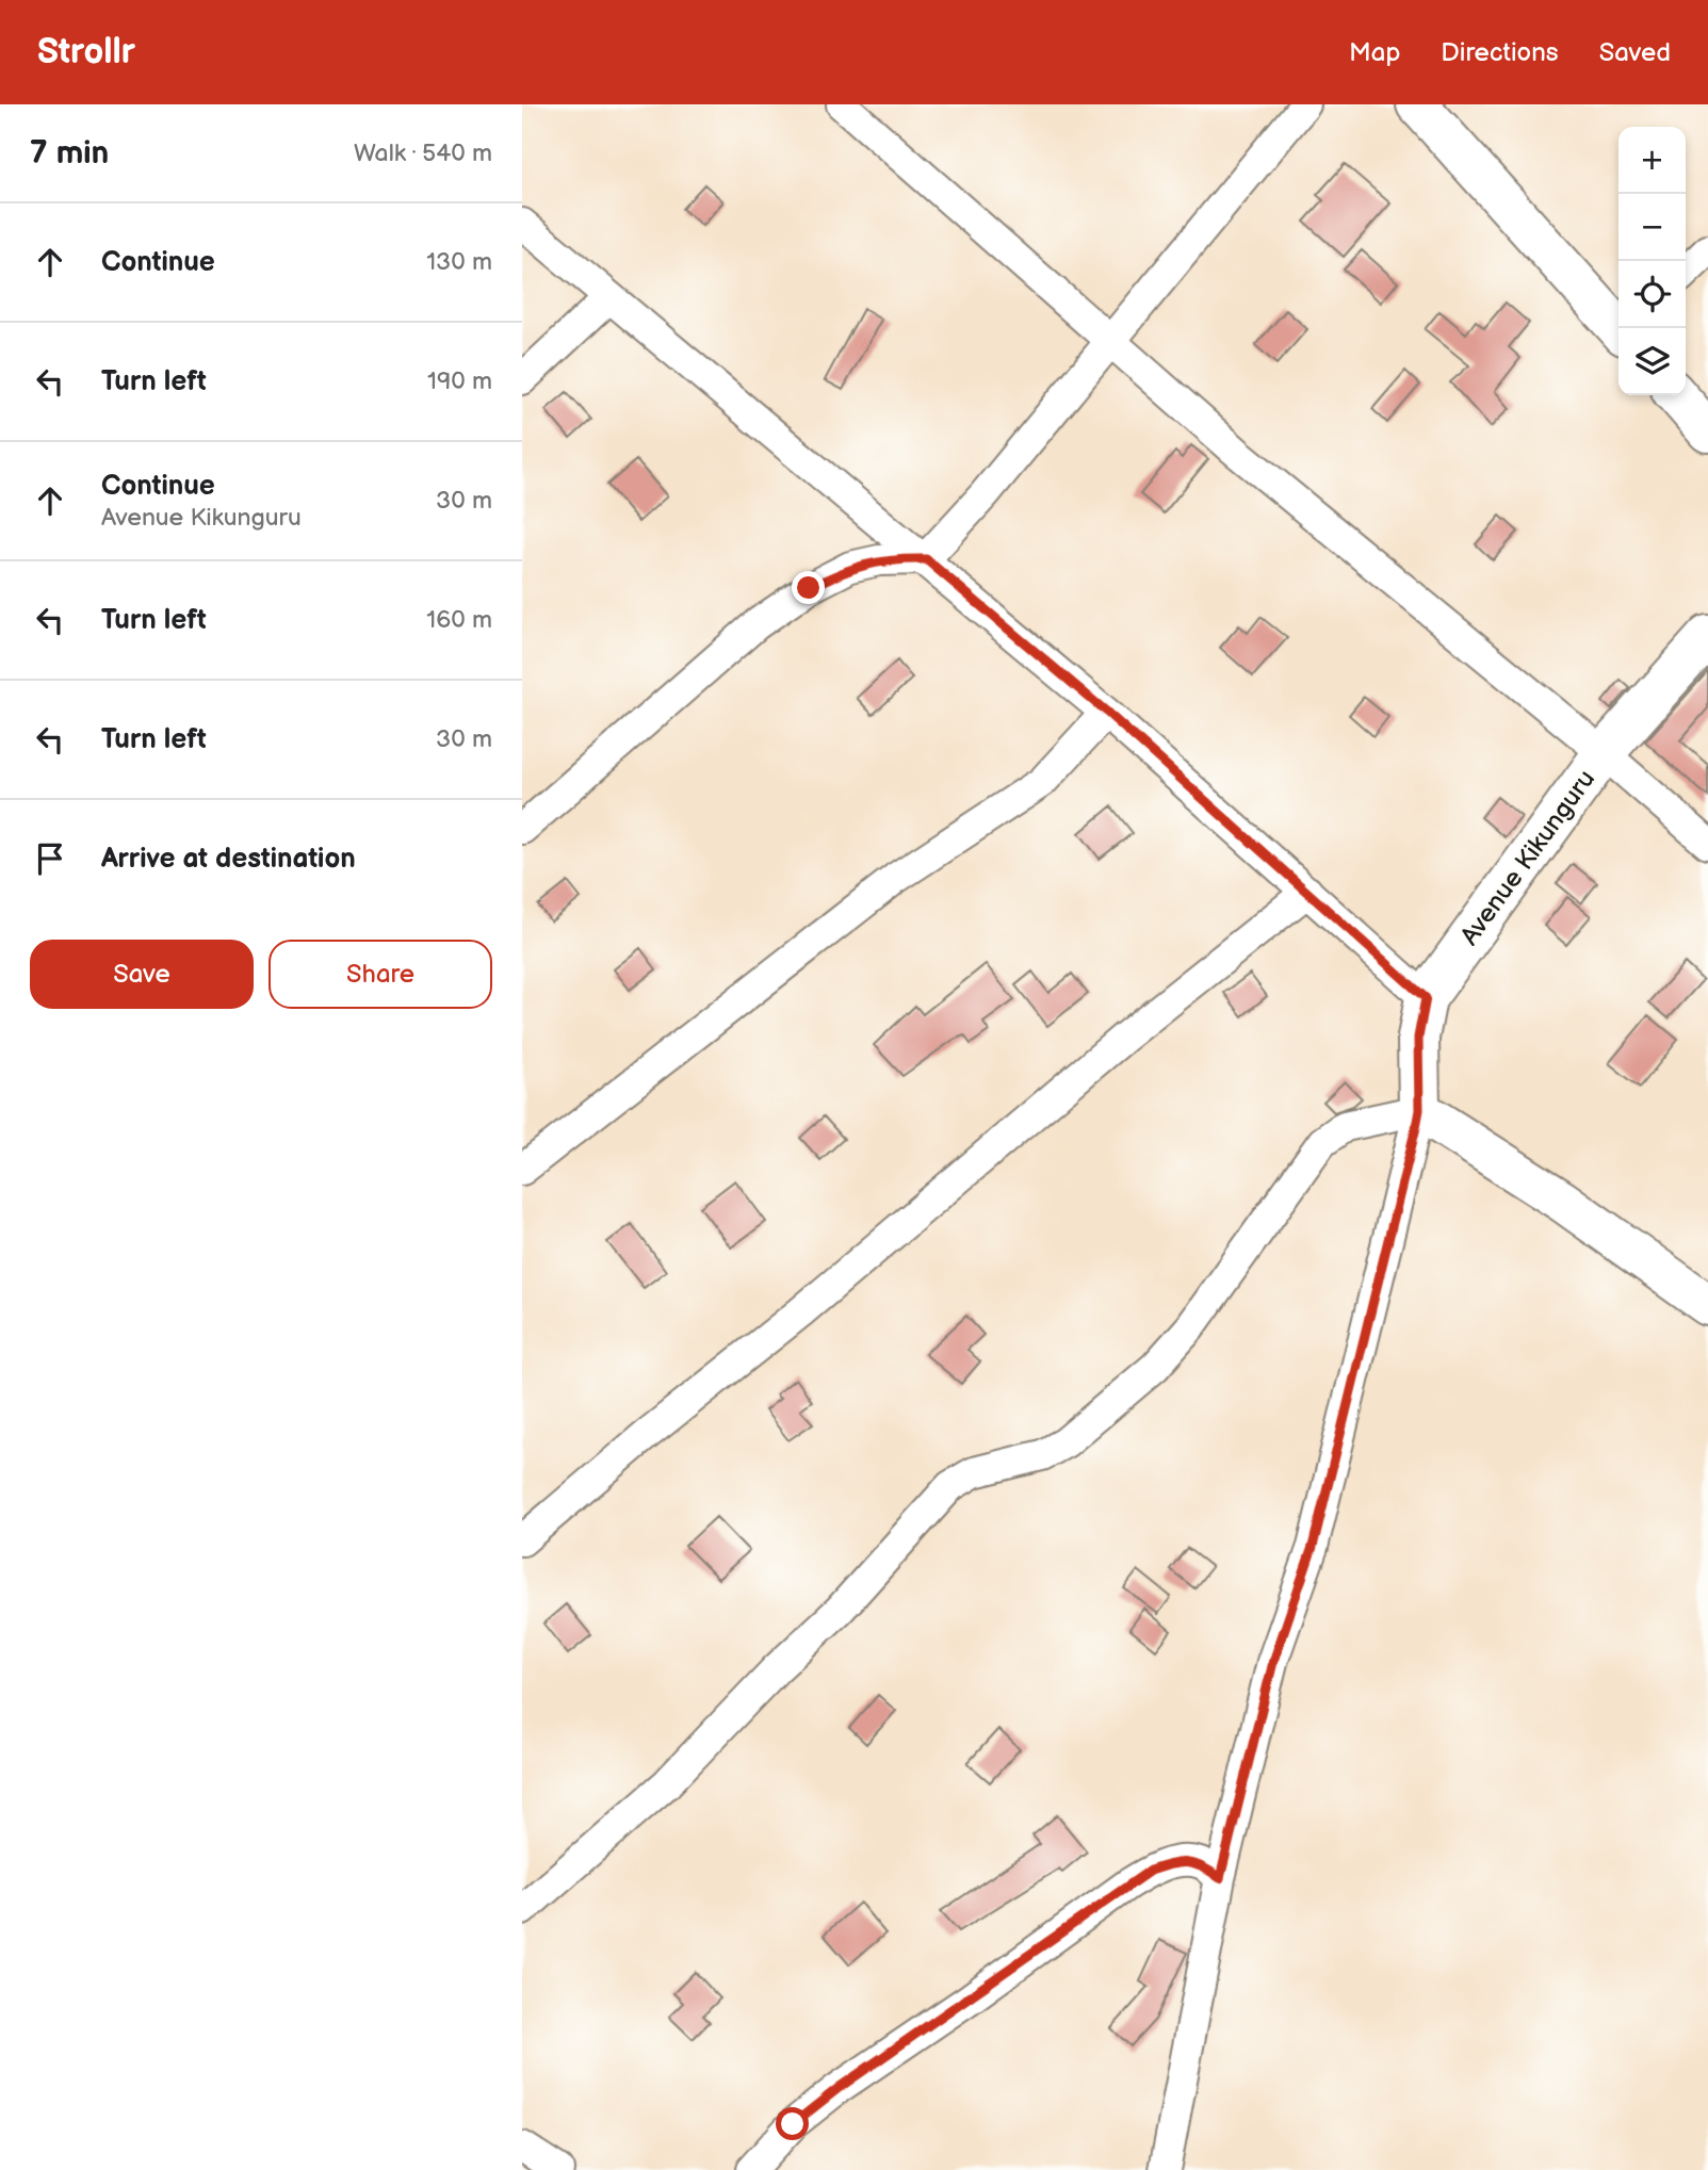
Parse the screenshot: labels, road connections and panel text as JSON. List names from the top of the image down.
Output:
{
  "streets": {
    "street": ["Avenue Kikunguru"]
  },
  "page": {
    "header": "Strollr",
    "nav": ["Map", "Directions", "Saved"],
    "heading": ["7 min", "Walk · 540 m"],
    "map_buttons": ["+", "−"],
    "list": [
      ["Continue", "130 m"],
      ["Turn left", "190 m"],
      ["Continue", "Avenue Kikunguru", "30 m"],
      ["Turn left", "160 m"],
      ["Turn left", "30 m"],
      "Arrive at destination"
    ],
    "buttons": ["Save", "Share"]
  }
}
